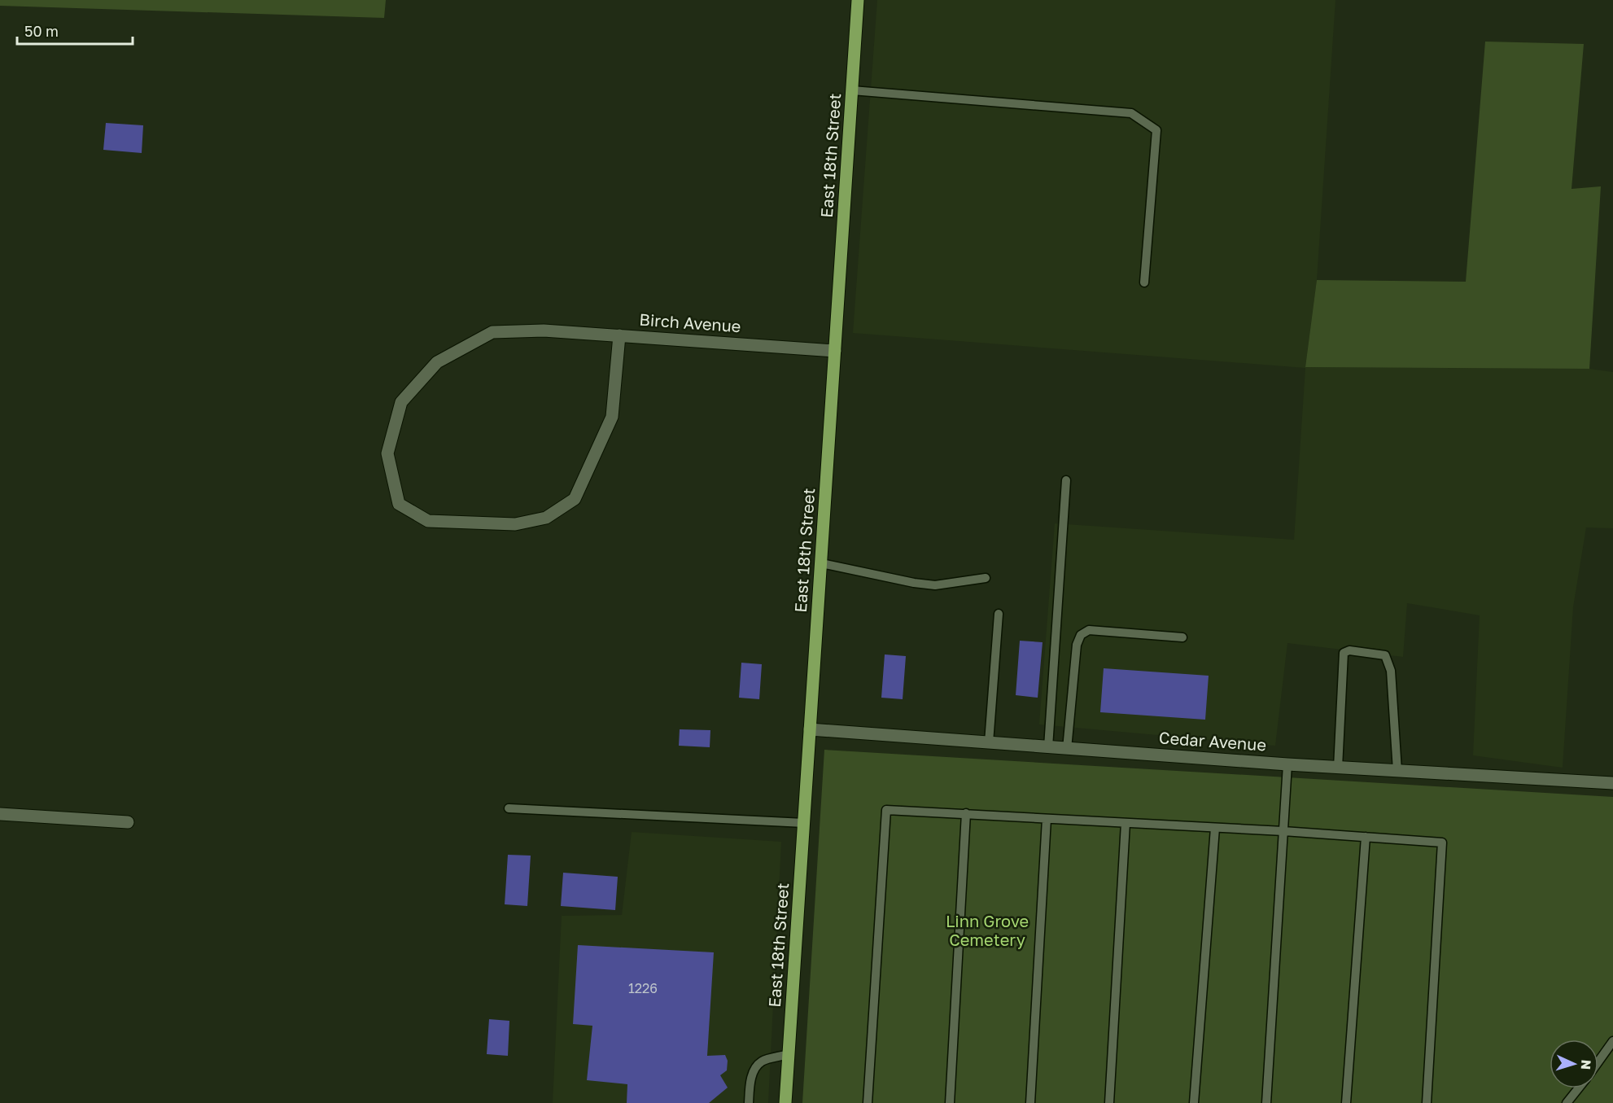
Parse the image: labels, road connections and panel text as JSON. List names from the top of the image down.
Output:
{
  "streets": {
    "main road": ["East 18th Street"],
    "street": ["Birch Avenue", "Cedar Avenue"]
  },
  "crossings": [
    ["East 18th Street", "Birch Avenue"],
    ["East 18th Street", "Cedar Avenue"]
  ],
  "parks": ["Linn Grove Cemetery"],
  "house_numbers": ["1226"],
  "scale_bar": "50 m",
  "north": "right"
}
